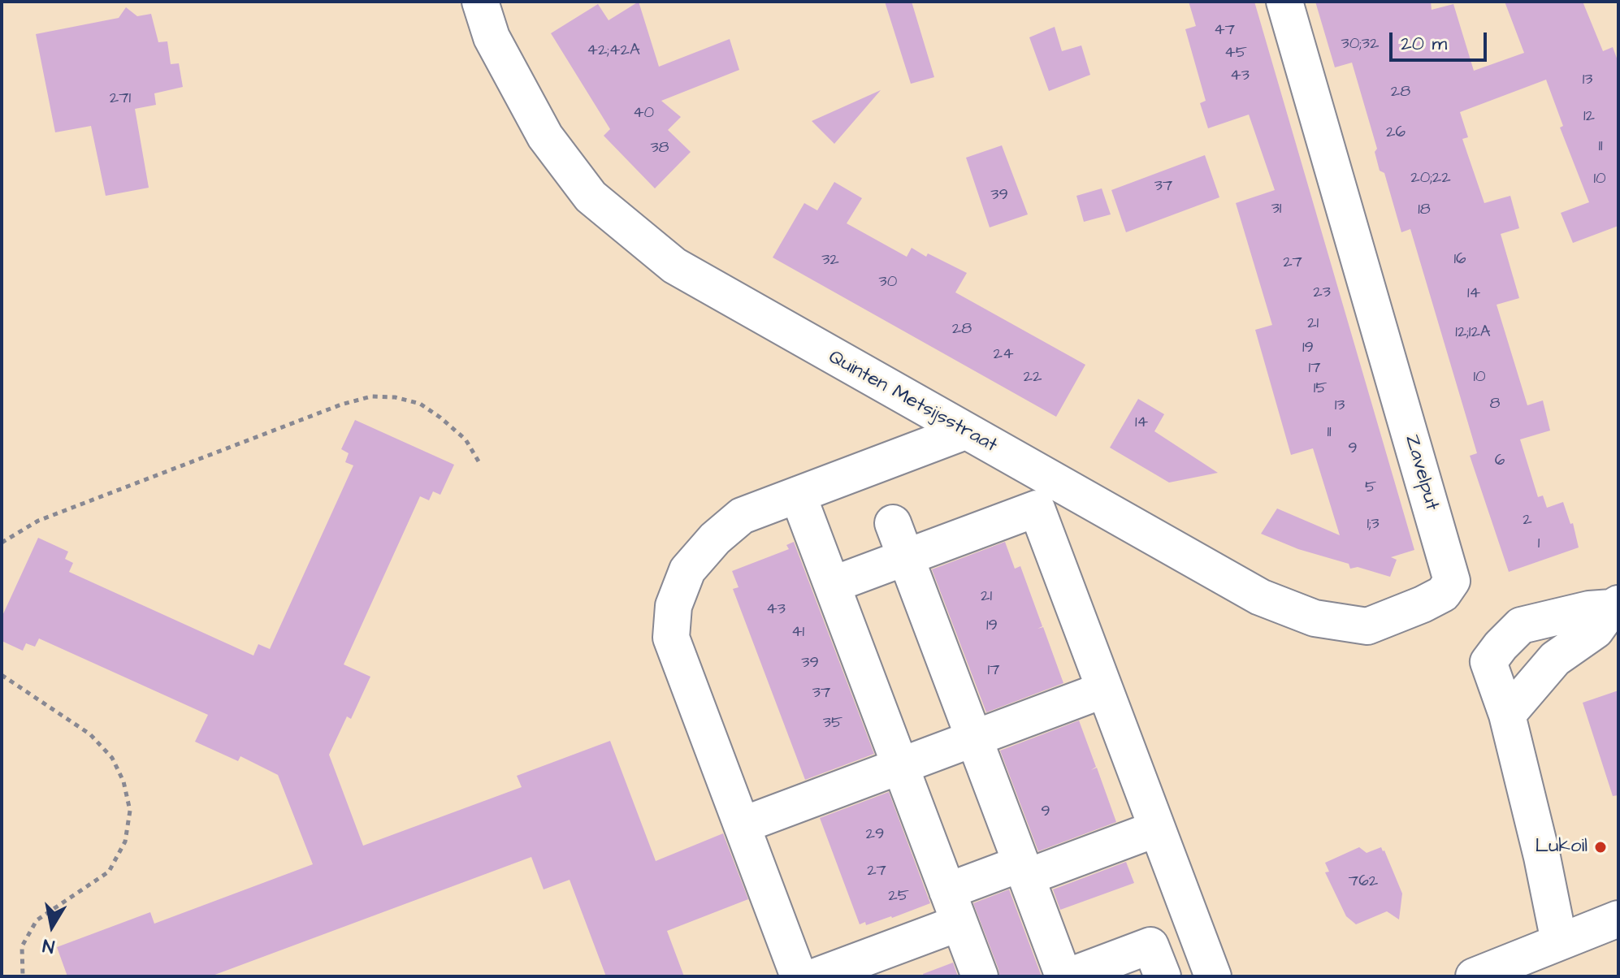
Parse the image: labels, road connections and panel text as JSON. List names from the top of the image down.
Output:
{
  "streets": {
    "street": ["Quinten Metsijsstraat", "Zavelput"]
  },
  "crossings": [
    ["Quinten Metsijsstraat", "Zavelput"]
  ],
  "places": ["Lukoil"],
  "house_numbers": [
    "47",
    "30;32",
    "42;42A",
    "45",
    "43",
    "13",
    "28",
    "271",
    "40",
    "12",
    "26",
    "11",
    "38",
    "20;22",
    "10",
    "37",
    "39",
    "31",
    "18",
    "16",
    "32",
    "27",
    "30",
    "23",
    "14",
    "21",
    "28",
    "12;12A",
    "19",
    "24",
    "17",
    "22",
    "10",
    "15",
    "8",
    "13",
    "14",
    "11",
    "9",
    "6",
    "5",
    "2",
    "1;3",
    "1",
    "21",
    "43",
    "19",
    "41",
    "39",
    "17",
    "37",
    "35",
    "9",
    "29",
    "27",
    "762",
    "25"
  ],
  "scale_bar": "20 m",
  "north": "bottom"
}
